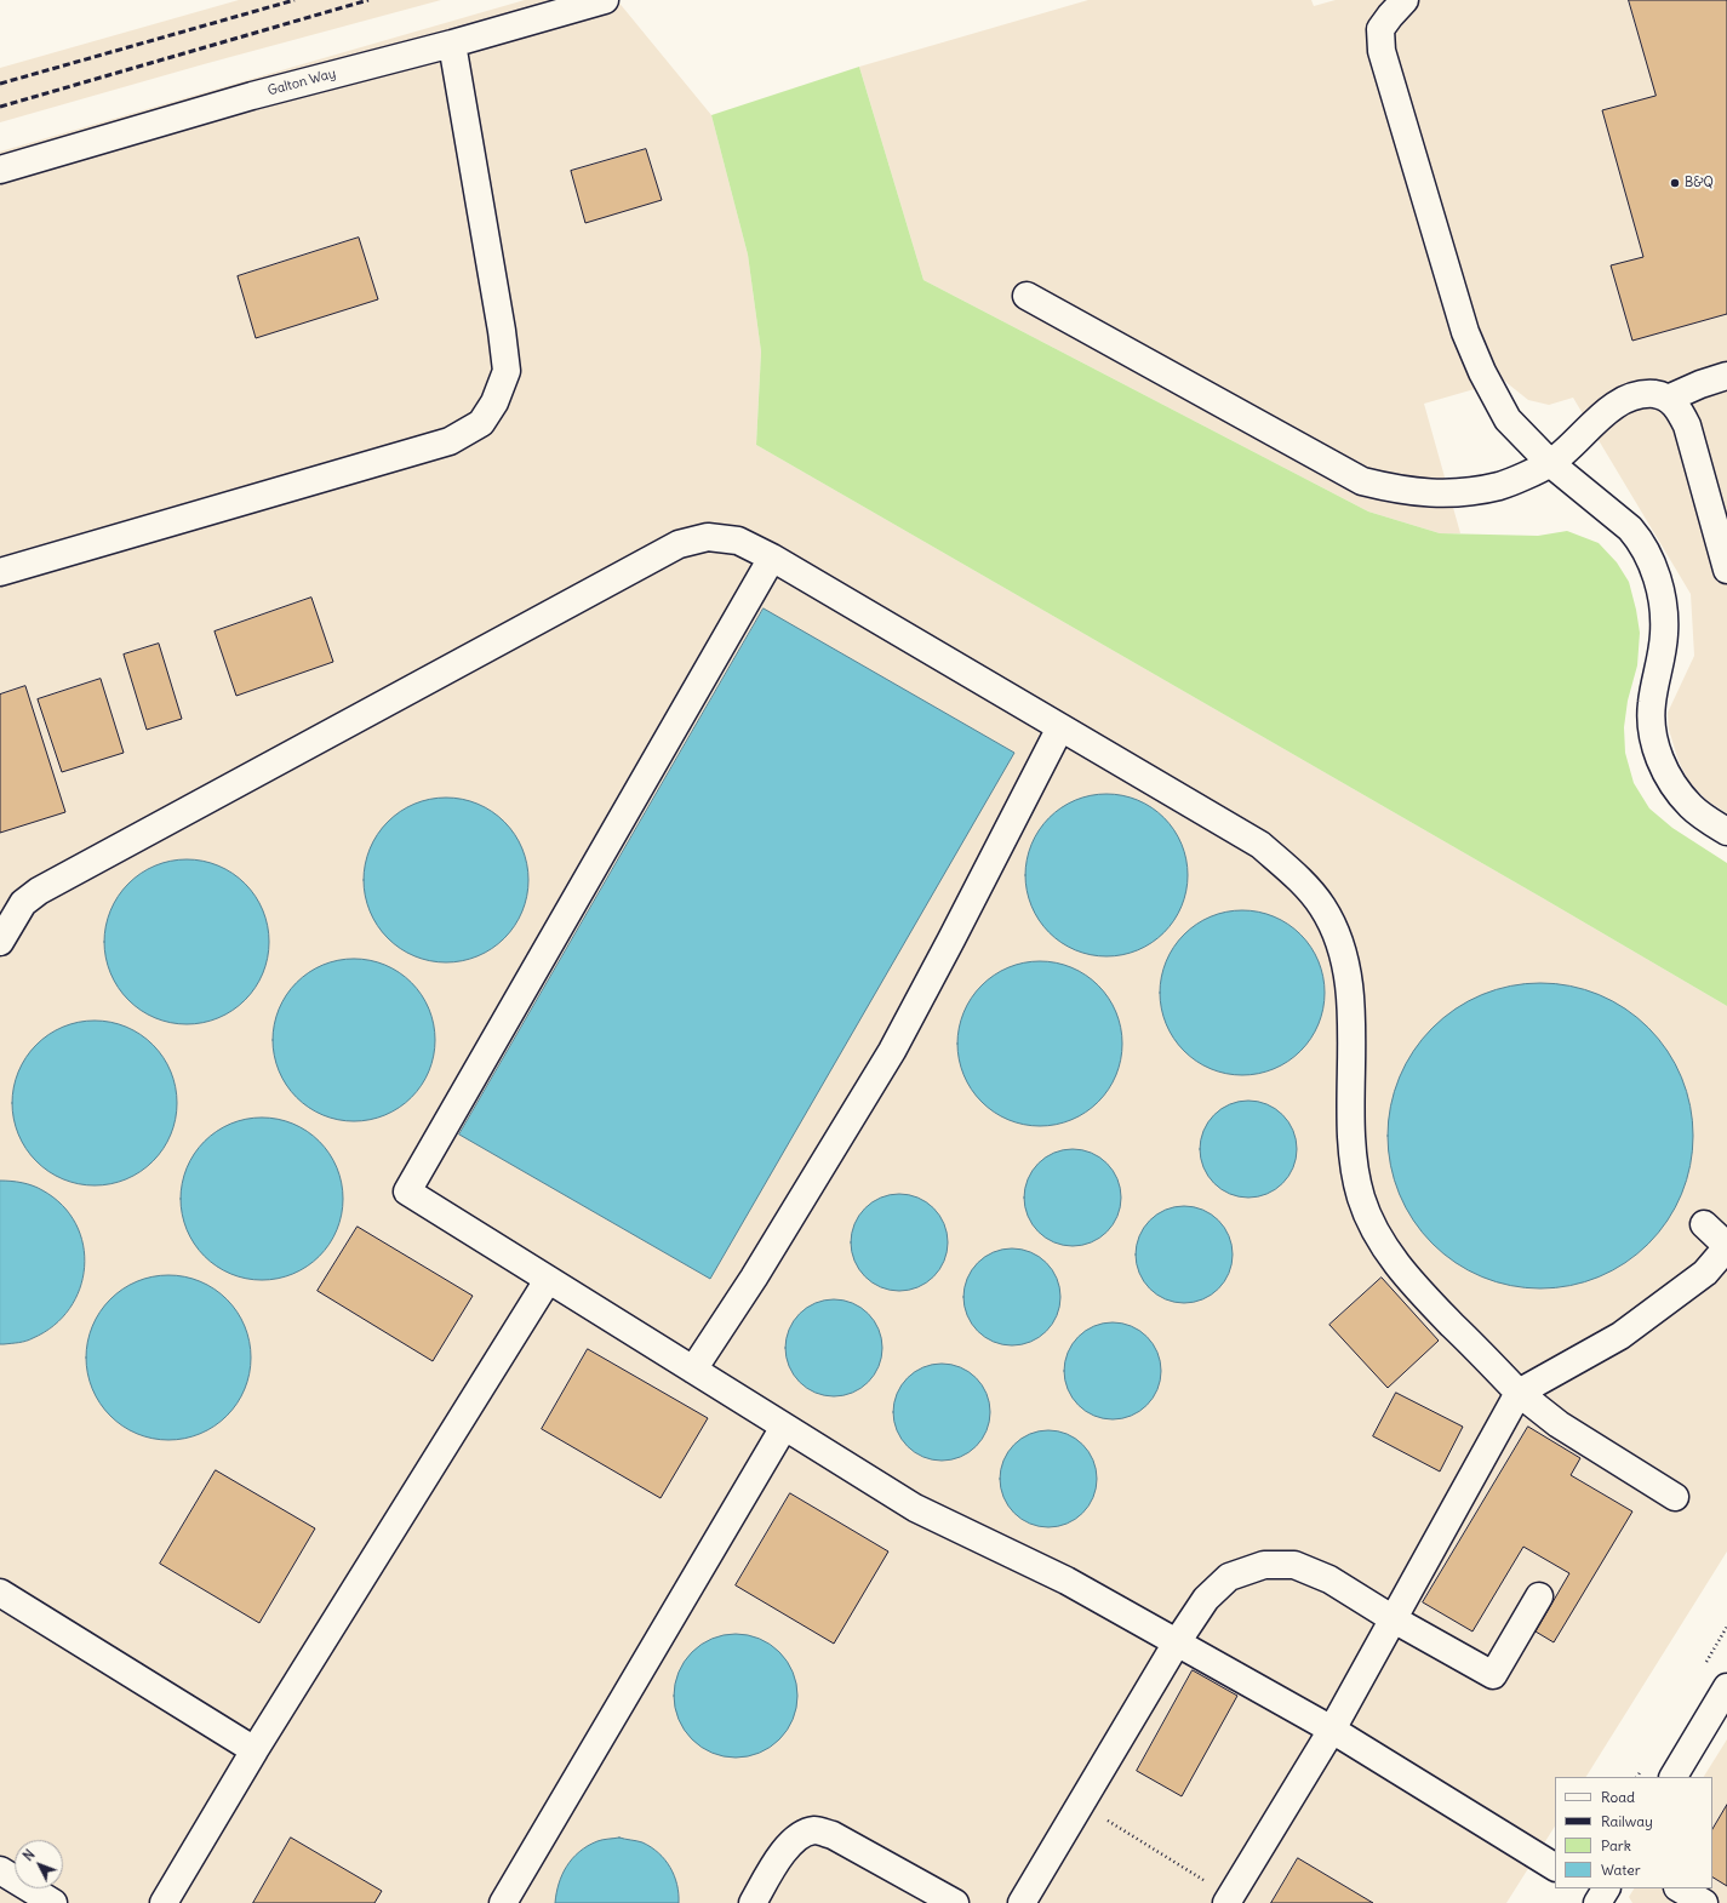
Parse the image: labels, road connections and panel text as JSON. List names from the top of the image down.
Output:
{
  "streets": {
    "street": ["Galton Way"]
  },
  "places": ["B&Q"],
  "legend": [
    "Road",
    "Railway",
    "Park",
    "Water"
  ],
  "north": "top left"
}
